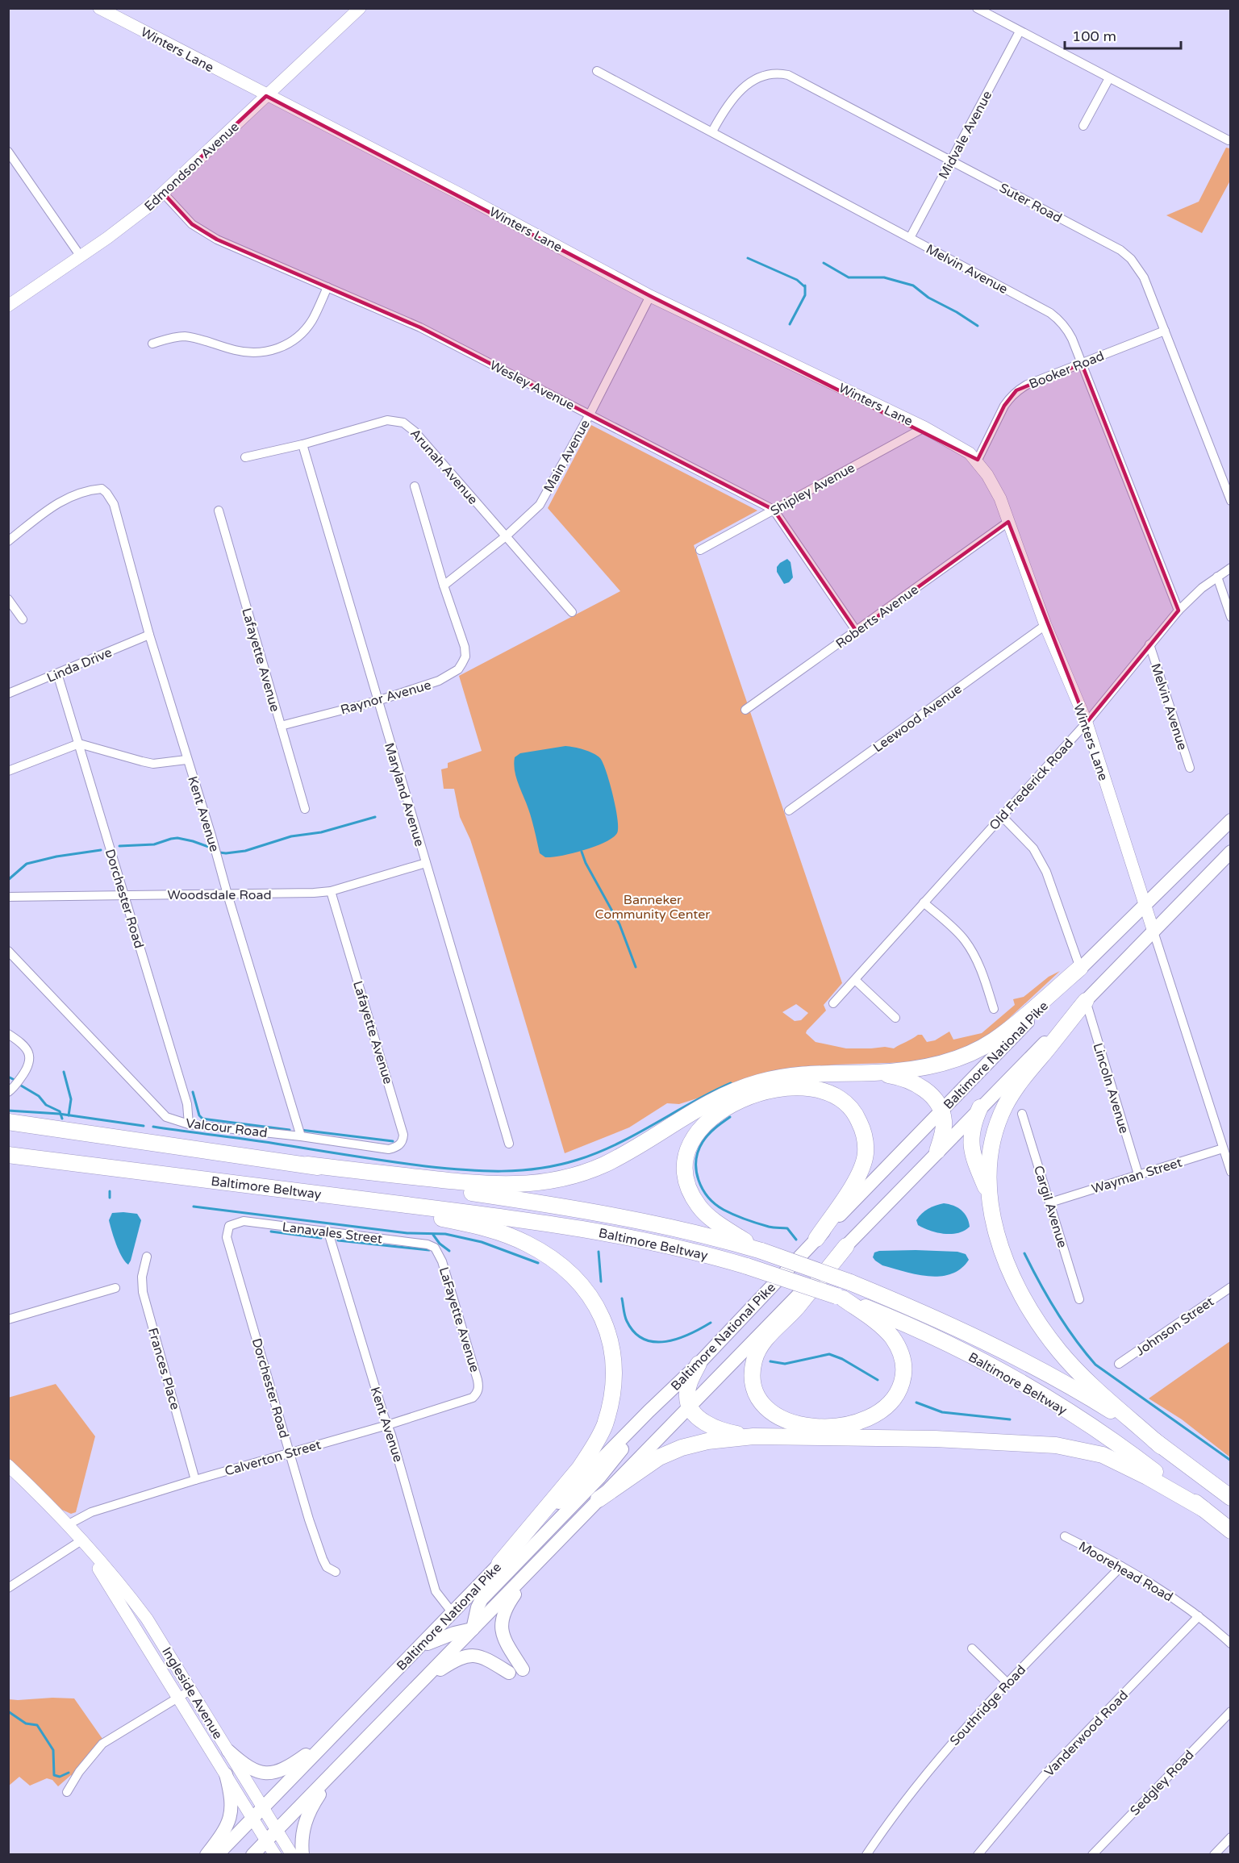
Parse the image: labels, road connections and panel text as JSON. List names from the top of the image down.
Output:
{
  "streets": {
    "highway": ["Baltimore Beltway"],
    "main road": ["Baltimore National Pike"],
    "street": [
      "Winters Lane",
      "Midvale Avenue",
      "Edmondson Avenue",
      "Suter Road",
      "Melvin Avenue",
      "Booker Road",
      "Wesley Avenue",
      "Main Avenue",
      "Arunah Avenue",
      "Shipley Avenue",
      "Roberts Avenue",
      "Lafayette Avenue",
      "Linda Drive",
      "Raynor Avenue",
      "Leewood Avenue",
      "Old Frederick Road",
      "Maryland Avenue",
      "Kent Avenue",
      "Woodsdale Road",
      "Dorchester Road",
      "Lincoln Avenue",
      "Valcour Road",
      "Wayman Street",
      "Cargil Avenue",
      "Lanavales Street",
      "LaFayette Avenue",
      "Johnson Street",
      "Frances Place",
      "Calverton Street",
      "Moorehead Road",
      "Ingleside Avenue",
      "Southridge Road",
      "Vanderwood Road",
      "Sedgley Road"
    ]
  },
  "crossings": [
    ["Winters Lane", "Edmondson Avenue"],
    ["Winters Lane", "Booker Road"],
    ["Winters Lane", "Main Avenue"],
    ["Winters Lane", "Shipley Avenue"],
    ["Winters Lane", "Roberts Avenue"],
    ["Winters Lane", "Leewood Avenue"],
    ["Winters Lane", "Old Frederick Road"],
    ["Winters Lane", "Baltimore National Pike"],
    ["Winters Lane", "Wayman Street"],
    ["Midvale Avenue", "Suter Road"],
    ["Midvale Avenue", "Melvin Avenue"],
    ["Edmondson Avenue", "Wesley Avenue"],
    ["Suter Road", "Melvin Avenue"],
    ["Suter Road", "Booker Road"],
    ["Melvin Avenue", "Booker Road"],
    ["Melvin Avenue", "Old Frederick Road"],
    ["Wesley Avenue", "Main Avenue"],
    ["Wesley Avenue", "Shipley Avenue"],
    ["Wesley Avenue", "Roberts Avenue"],
    ["Main Avenue", "Arunah Avenue"],
    ["Main Avenue", "Raynor Avenue"],
    ["Arunah Avenue", "Maryland Avenue"],
    ["Lafayette Avenue", "Raynor Avenue"],
    ["Lafayette Avenue", "Woodsdale Road"],
    ["Lafayette Avenue", "Valcour Road"],
    ["Linda Drive", "Kent Avenue"],
    ["Linda Drive", "Dorchester Road"],
    ["Raynor Avenue", "Maryland Avenue"],
    ["Maryland Avenue", "Woodsdale Road"],
    ["Kent Avenue", "Woodsdale Road"],
    ["Kent Avenue", "Baltimore National Pike"],
    ["Kent Avenue", "Valcour Road"],
    ["Kent Avenue", "Lanavales Street"],
    ["Kent Avenue", "Calverton Street"],
    ["Woodsdale Road", "Dorchester Road"],
    ["Dorchester Road", "Valcour Road"],
    ["Dorchester Road", "Lanavales Street"],
    ["Dorchester Road", "Calverton Street"],
    ["Baltimore National Pike", "Lincoln Avenue"],
    ["Baltimore National Pike", "Ingleside Avenue"],
    ["Lincoln Avenue", "Wayman Street"],
    ["Wayman Street", "Cargil Avenue"],
    ["Lanavales Street", "LaFayette Avenue"],
    ["LaFayette Avenue", "Calverton Street"],
    ["Frances Place", "Calverton Street"],
    ["Calverton Street", "Ingleside Avenue"],
    ["Moorehead Road", "Southridge Road"],
    ["Moorehead Road", "Vanderwood Road"]
  ],
  "parks": ["Banneker Community Center"],
  "scale_bar": "100 m"
}
